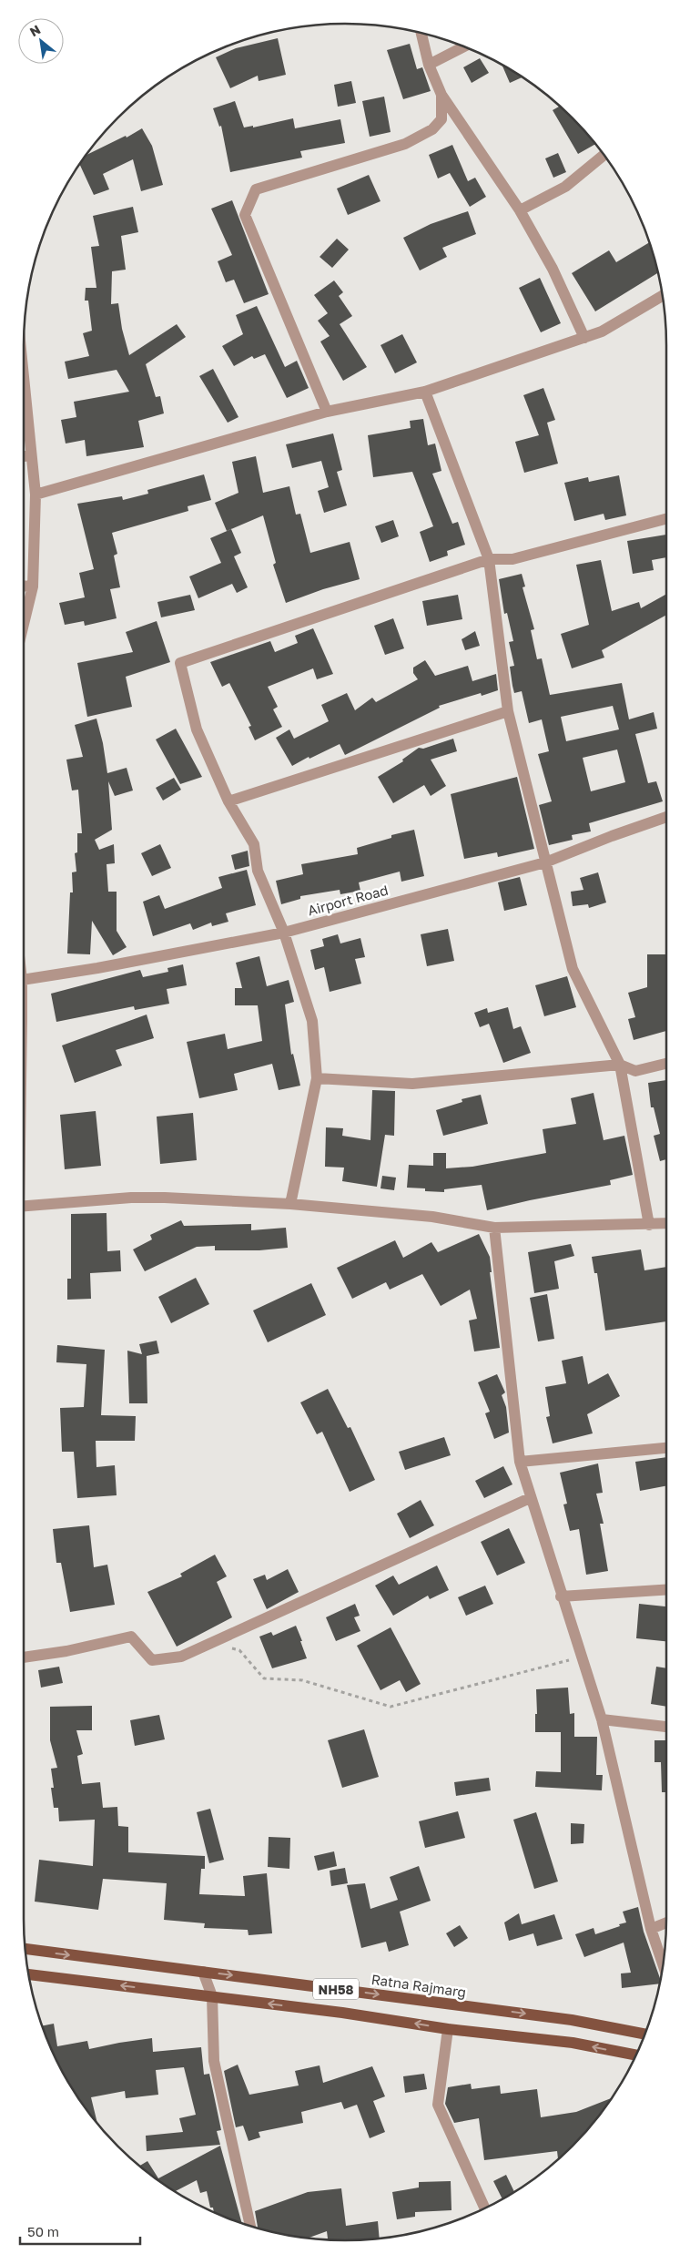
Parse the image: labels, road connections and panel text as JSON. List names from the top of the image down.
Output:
{
  "streets": {
    "main road": ["Ratna Rajmarg", "NH58"],
    "street": ["Airport Road"]
  },
  "scale_bar": "50 m",
  "north": "top left"
}
